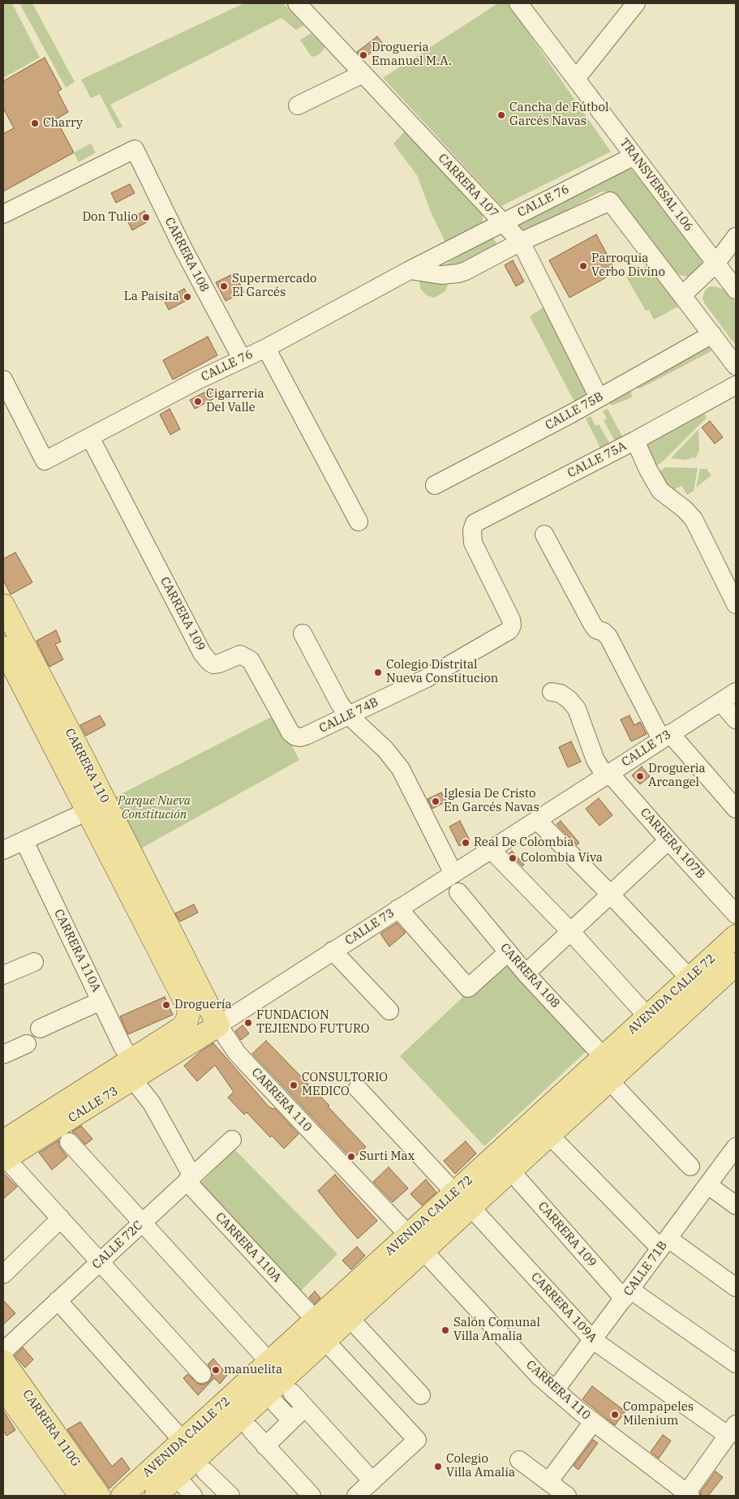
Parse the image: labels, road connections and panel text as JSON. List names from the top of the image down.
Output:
{
  "streets": {
    "main road": [
      "CALLE 73",
      "CARRERA 110",
      "AVENIDA CALLE 72",
      "CARRERA 110G"
    ],
    "street": [
      "TRANSVERSAL 106",
      "CARRERA 107",
      "CALLE 76",
      "CARRERA 108",
      "CALLE 75B",
      "CALLE 75A",
      "CARRERA 109",
      "CALLE 74B",
      "CARRERA 107B",
      "CARRERA 110A",
      "CALLE 72C",
      "CALLE 71B",
      "CARRERA 109A"
    ]
  },
  "crossings": [
    ["TRANSVERSAL 106", "CALLE 76"],
    ["CARRERA 107", "CALLE 76"],
    ["CARRERA 107", "CALLE 75B"],
    ["CALLE 76", "CARRERA 108"],
    ["CALLE 76", "CARRERA 109"],
    ["CARRERA 108", "AVENIDA CALLE 72"],
    ["CALLE 75A", "CALLE 74B"],
    ["CARRERA 109", "CALLE 74B"],
    ["CARRERA 109", "AVENIDA CALLE 72"],
    ["CARRERA 109", "CALLE 71B"],
    ["CALLE 73", "CARRERA 110"],
    ["CALLE 73", "CARRERA 107B"],
    ["CALLE 73", "CARRERA 110A"],
    ["CARRERA 110", "AVENIDA CALLE 72"],
    ["CARRERA 110", "CALLE 71B"],
    ["CARRERA 110A", "CALLE 72C"],
    ["AVENIDA CALLE 72", "CARRERA 109A"],
    ["CALLE 71B", "CARRERA 109A"]
  ],
  "parks": ["Parque Nueva Constitución"],
  "places": [
    "Drogueria Emanuel M.A.",
    "Cancha de Fútbol Garcés Navas",
    "Charry",
    "Don Tulio",
    "Parroquia Verbo Divino",
    "Supermercado El Garcés",
    "La Paisita",
    "Cigarreria Del Valle",
    "Colegio Distrital Nueva Constitucion",
    "Drogueria Arcangel",
    "Iglesia De Cristo En Garcés Navas",
    "Real De Colombia",
    "Colombia Viva",
    "Droguería",
    "FUNDACION TEJIENDO FUTURO",
    "CONSULTORIO MEDICO",
    "Surti Max",
    "Salón Comunal Villa Amalia",
    "manuelita",
    "Compapeles Milenium",
    "Colegio Villa Amalia"
  ]
}
